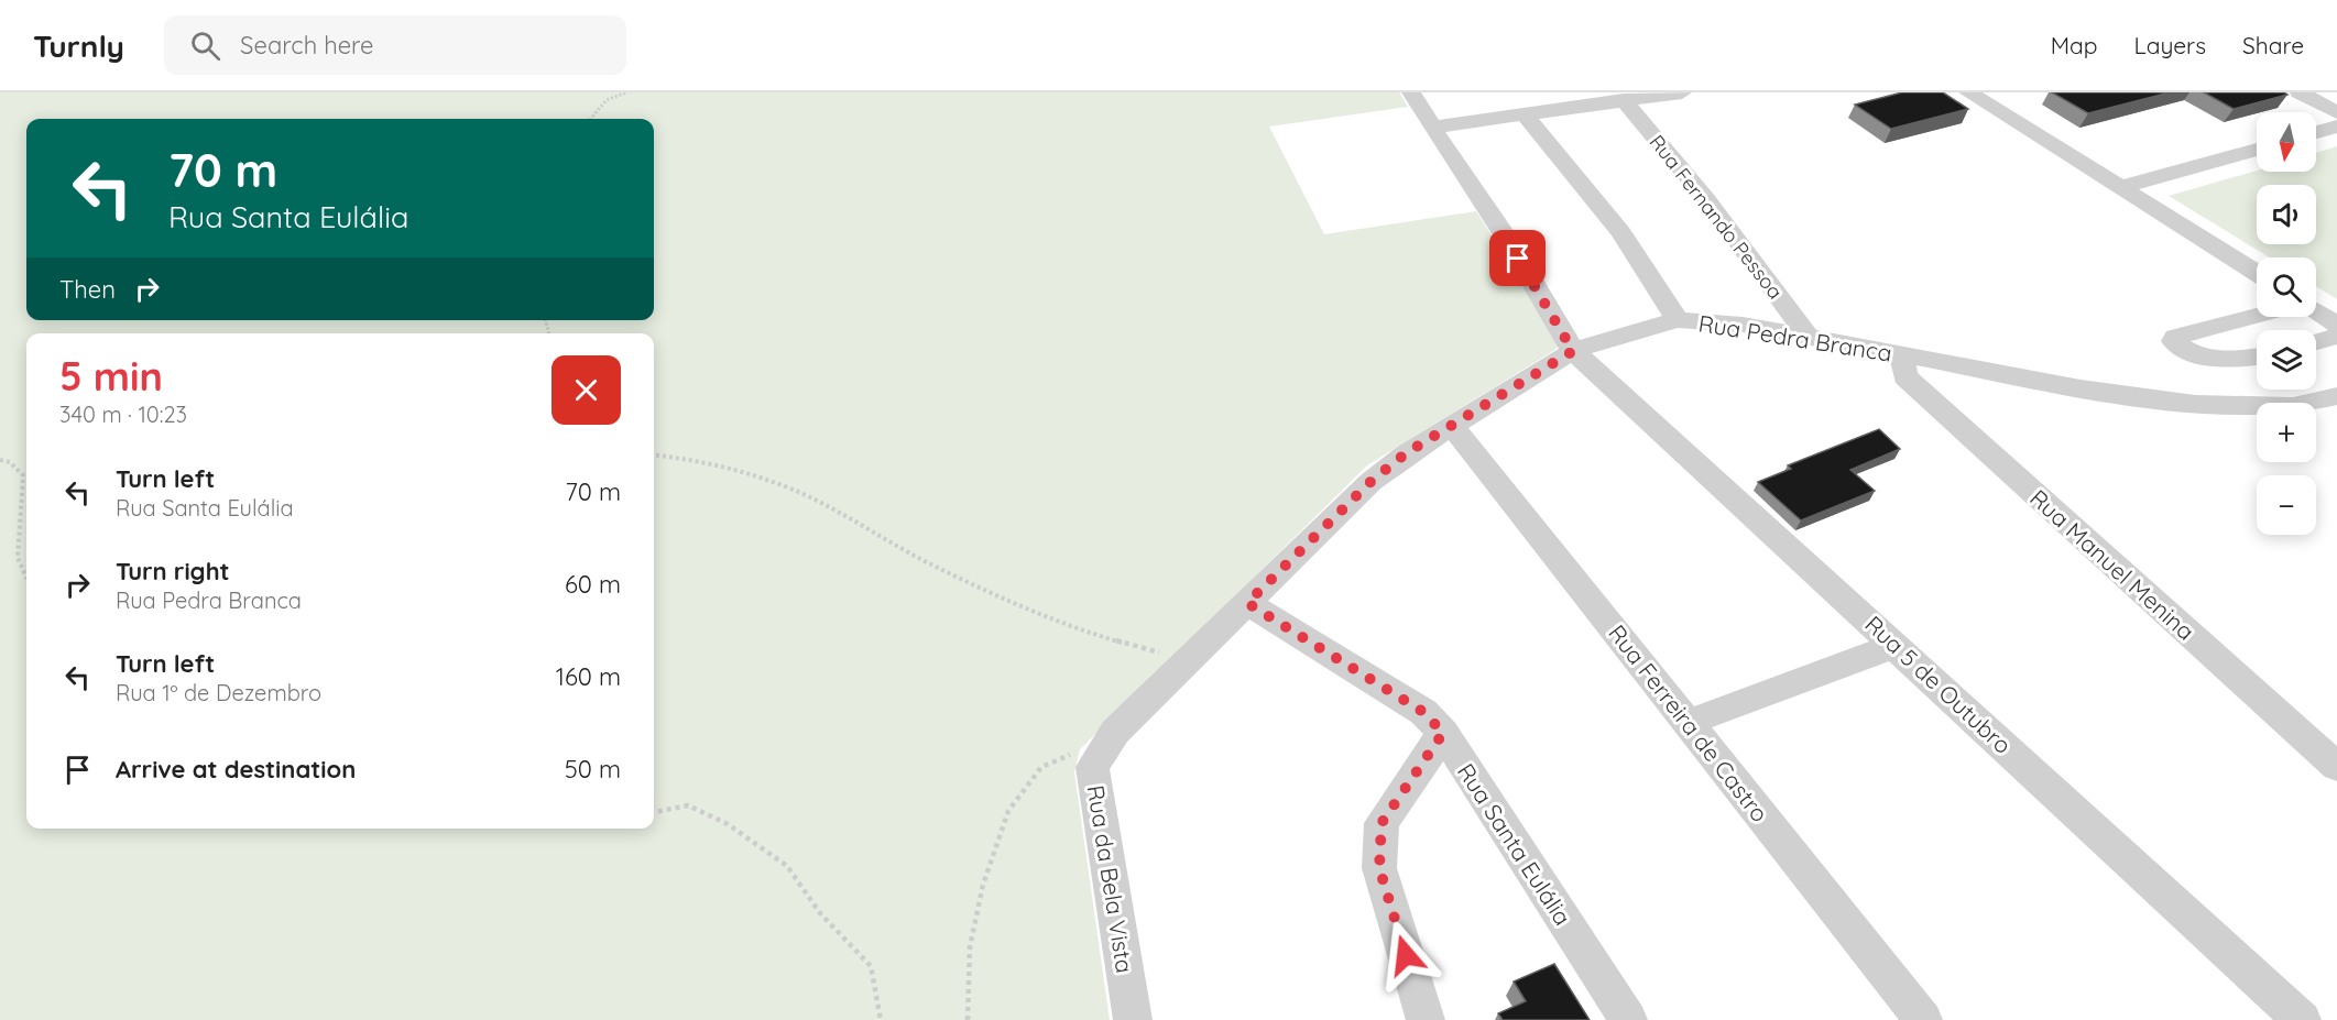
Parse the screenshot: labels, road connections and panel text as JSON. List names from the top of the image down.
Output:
{
  "streets": {
    "street": [
      "Rua Fernando Pessoa",
      "Rua Pedra Branca",
      "Rua Manuel Menina",
      "Rua 5 de Outubro",
      "Rua Ferreira de Castro",
      "Rua Santa Eulália",
      "Rua da Bela Vista"
    ]
  },
  "crossings": [
    ["Rua Fernando Pessoa", "Rua Pedra Branca"],
    ["Rua Pedra Branca", "Rua Manuel Menina"],
    ["Rua Pedra Branca", "Rua 5 de Outubro"],
    ["Rua Pedra Branca", "Rua Ferreira de Castro"],
    ["Rua Pedra Branca", "Rua Santa Eulália"],
    ["Rua Pedra Branca", "Rua da Bela Vista"],
    ["Rua Santa Eulália", "Rua da Bela Vista"]
  ],
  "north": "bottom",
  "page": {
    "header": "Turnly",
    "search": "Search here",
    "nav": ["Map", "Layers", "Share"],
    "map_buttons": ["+", "−"],
    "turn": ["70 m", "Rua Santa Eulália"],
    "then": "Then",
    "heading": ["5 min", "340 m · 10:23"],
    "list": [
      {
        "name": "Turn left",
        "note": "Rua Santa Eulália",
        "value": "70 m"
      },
      {
        "name": "Turn right",
        "note": "Rua Pedra Branca",
        "value": "60 m"
      },
      {
        "name": "Turn left",
        "note": "Rua 1º de Dezembro",
        "value": "160 m"
      },
      {
        "name": "Arrive at destination",
        "value": "50 m"
      }
    ]
  }
}
